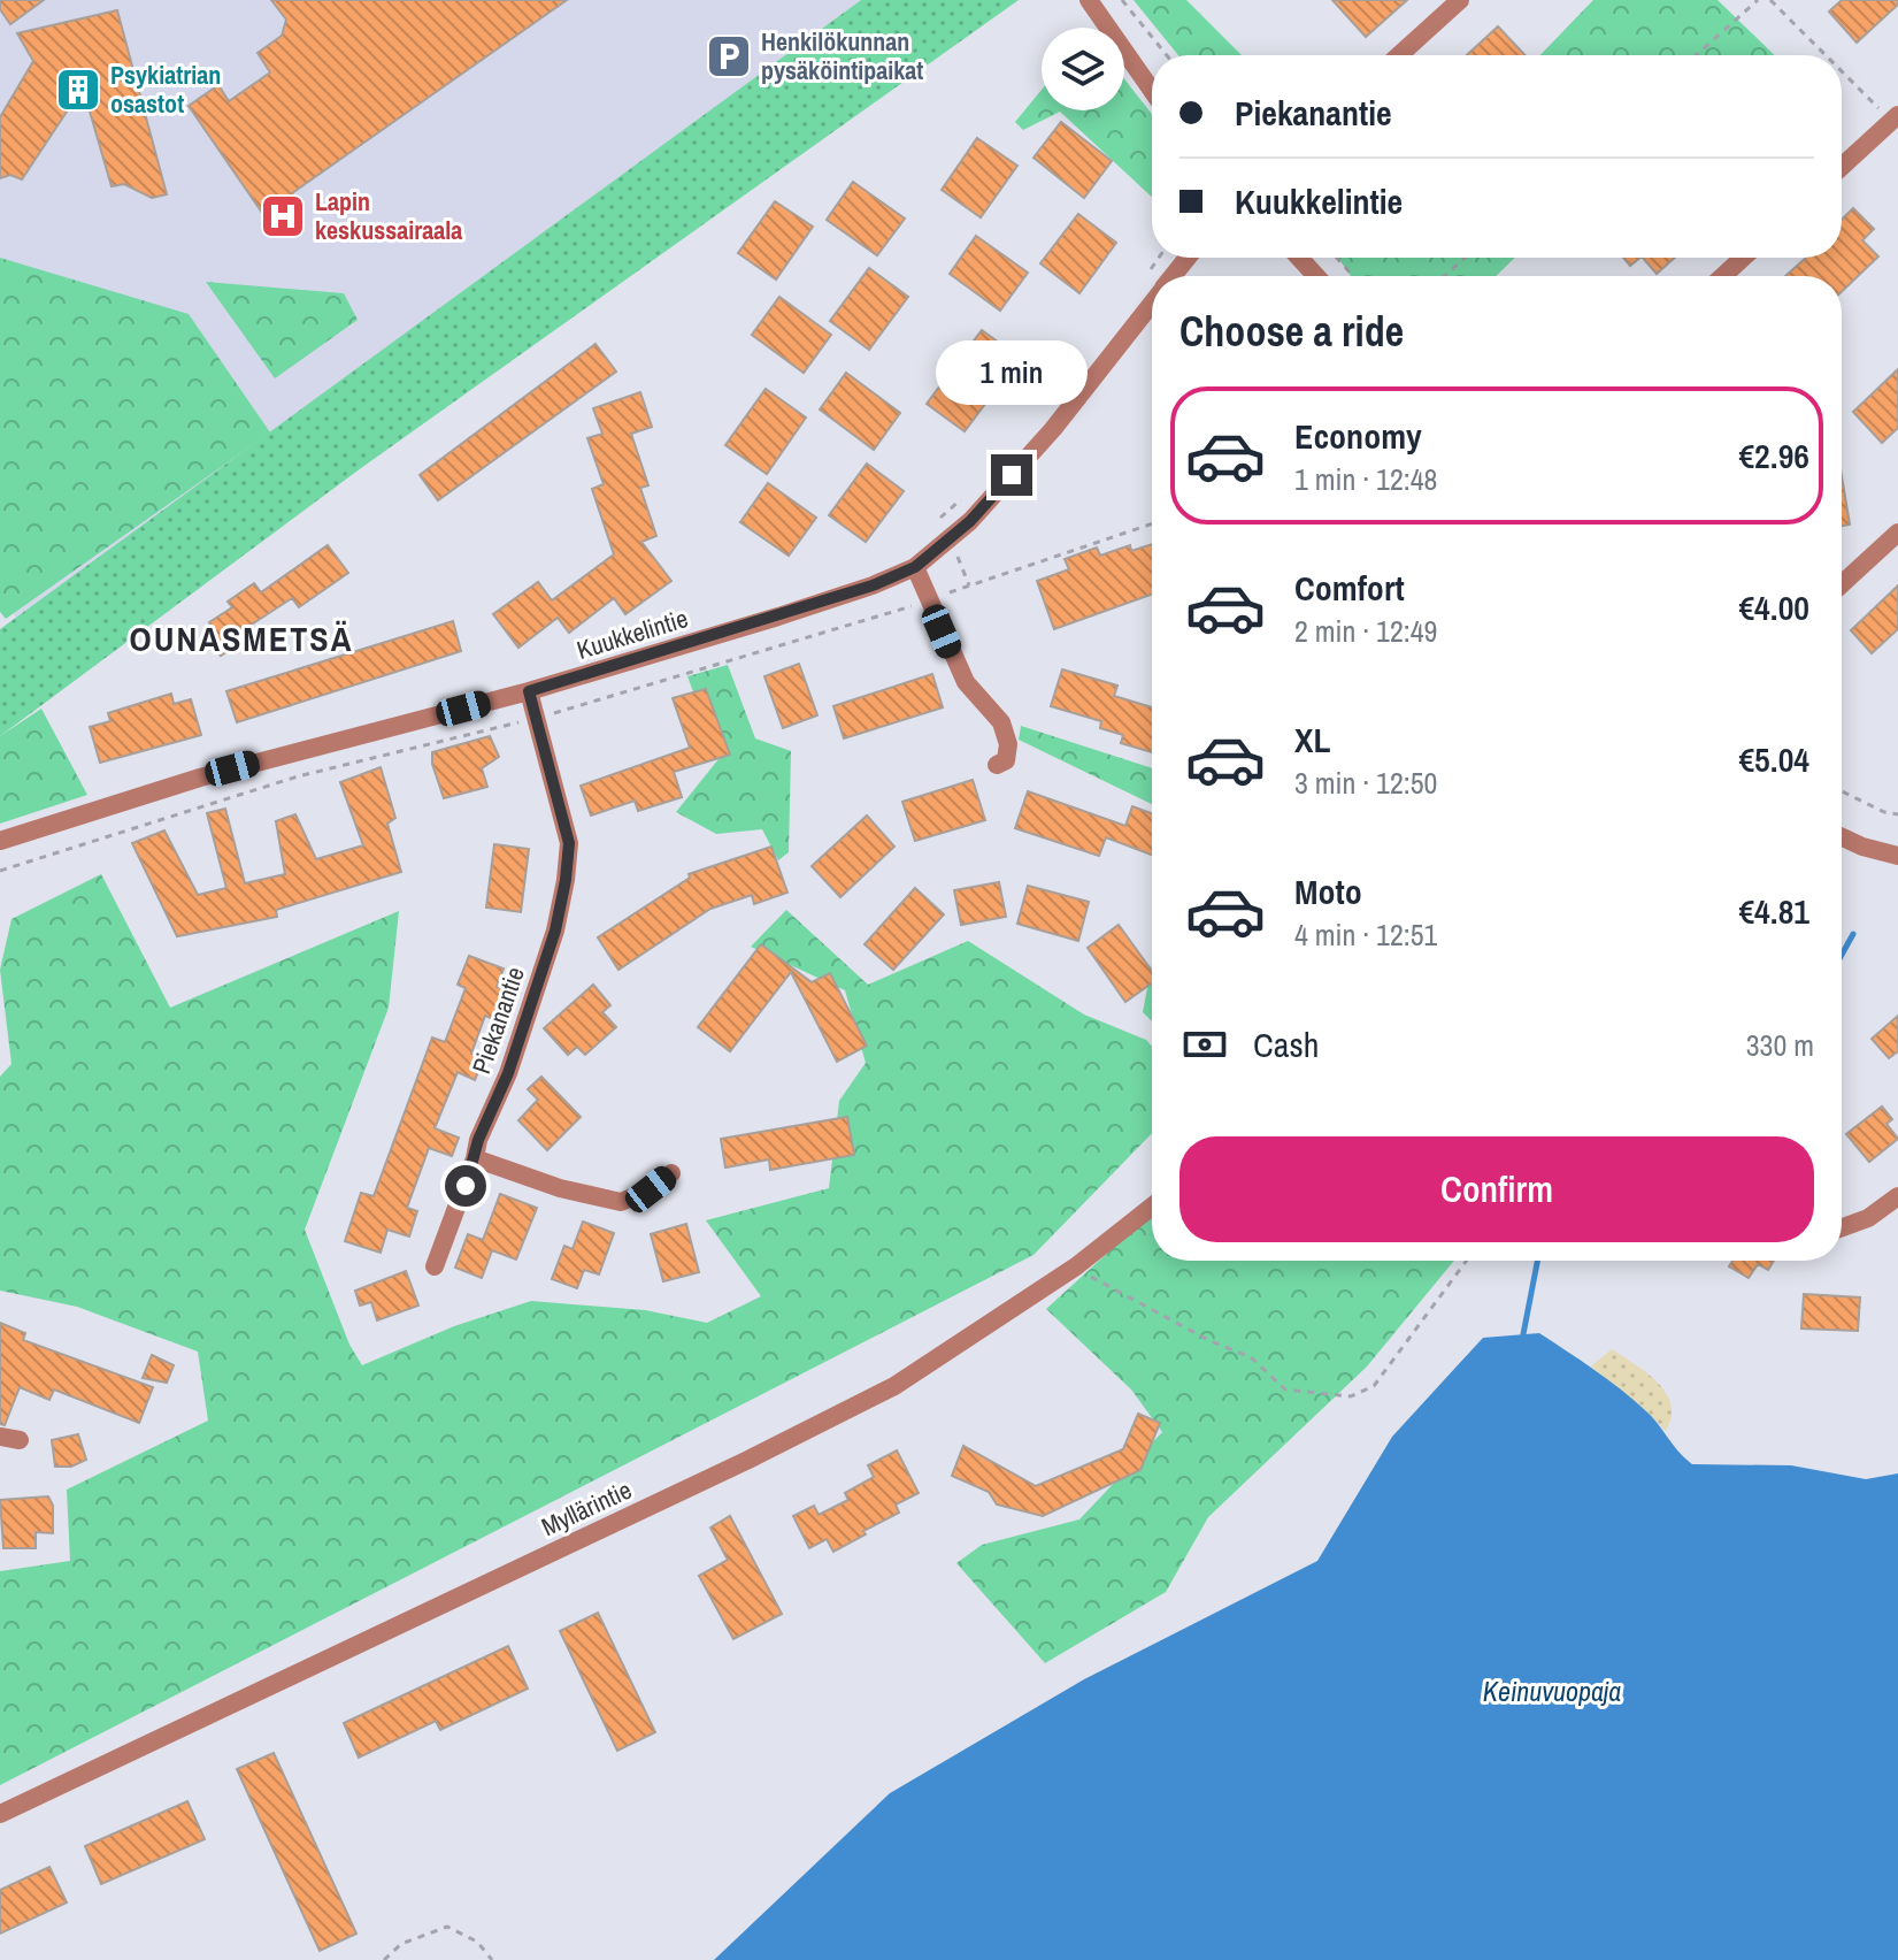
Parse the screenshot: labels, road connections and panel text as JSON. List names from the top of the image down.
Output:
{
  "streets": {
    "street": ["Kuukkelintie", "Piekanantie", "Myllärintie"]
  },
  "crossings": [
    ["Kuukkelintie", "Piekanantie"]
  ],
  "districts": ["OUNASMETSÄ"],
  "water": ["Keinuvuopaja"],
  "places": {
    "parking": ["Henkilökunnan pysäköintipaikat"],
    "building": ["Psykiatrian osastot"],
    "hospital": ["Lapin keskussairaala"]
  },
  "page": {
    "banner": ["Piekanantie", "Kuukkelintie"],
    "heading": "Choose a ride",
    "bubble": "1 min",
    "list": [
      {
        "name": "Economy",
        "note": "1 min · 12:48",
        "value": "€2.96"
      },
      {
        "name": "Comfort",
        "note": "2 min · 12:49",
        "value": "€4.00"
      },
      {
        "name": "XL",
        "note": "3 min · 12:50",
        "value": "€5.04"
      },
      {
        "name": "Moto",
        "note": "4 min · 12:51",
        "value": "€4.81"
      }
    ],
    "pay": ["Cash", "330 m"],
    "buttons": "Confirm"
  }
}
